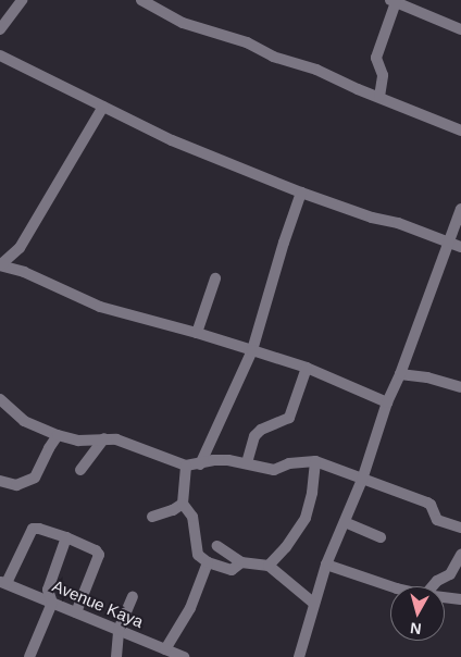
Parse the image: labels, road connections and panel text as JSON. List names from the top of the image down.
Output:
{
  "streets": {
    "street": ["Avenue Kaya"]
  },
  "north": "bottom"
}
